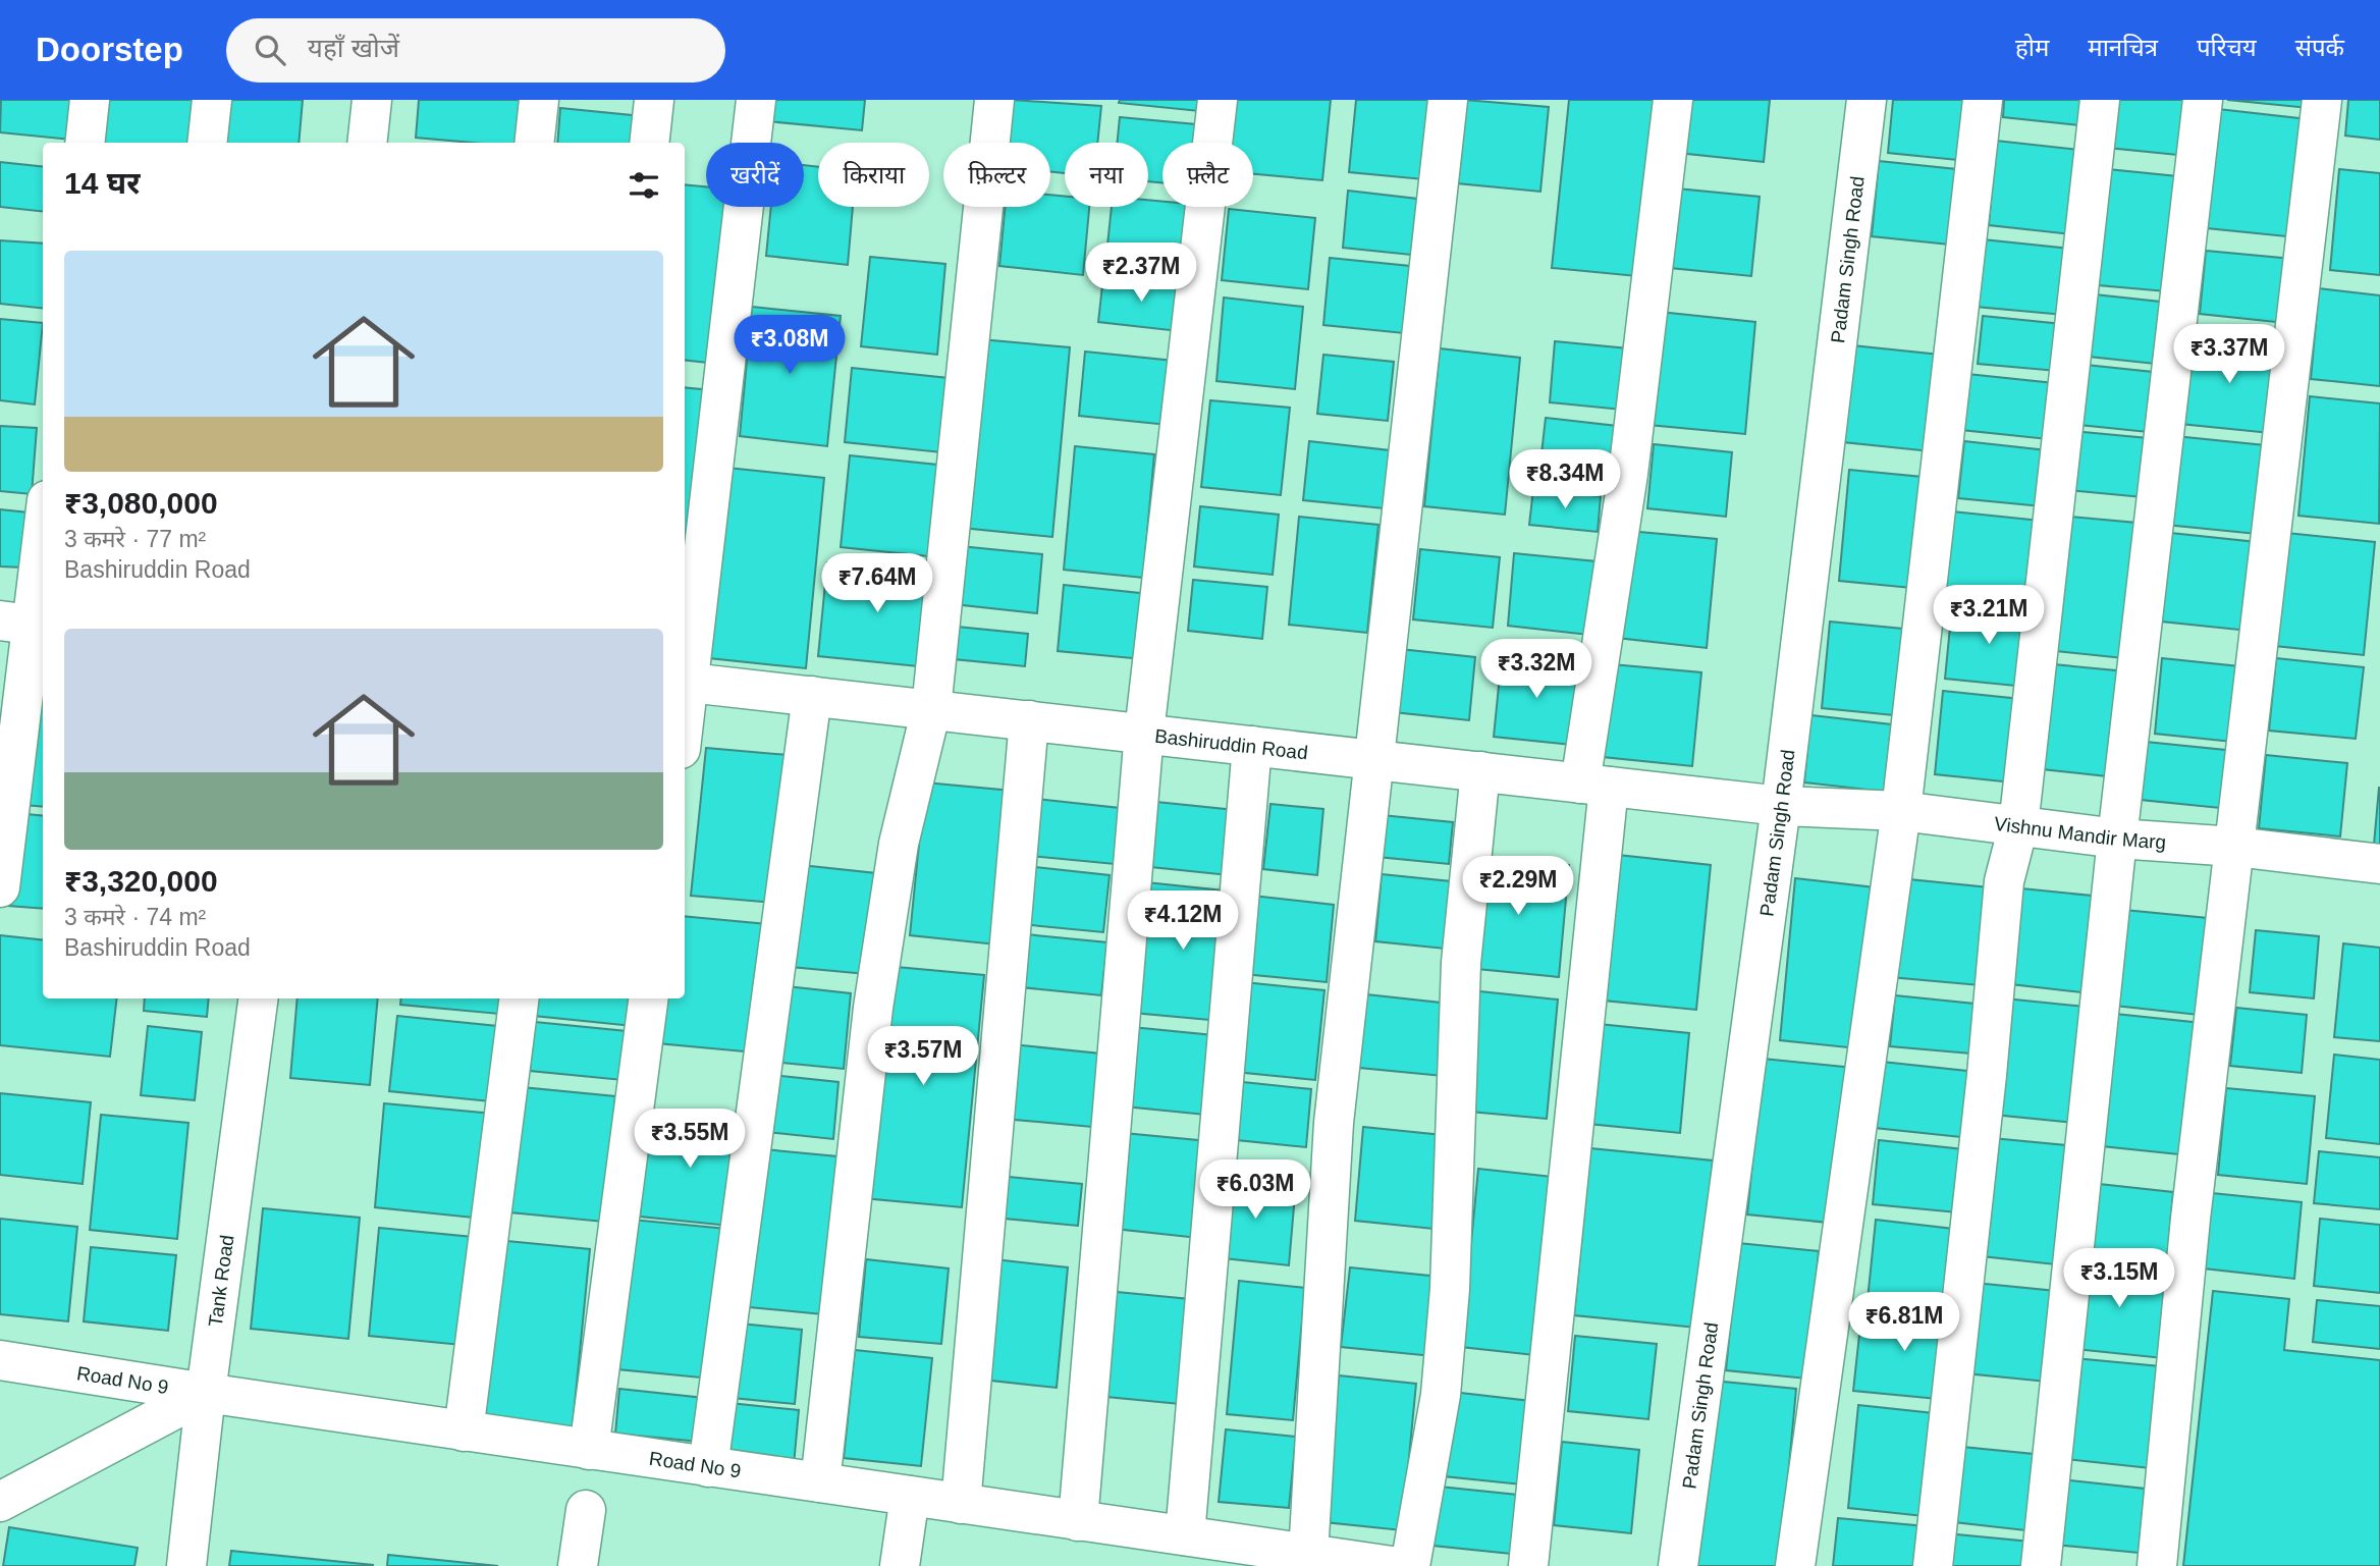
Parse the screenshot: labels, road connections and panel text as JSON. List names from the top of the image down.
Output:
{
  "streets": {
    "street": [
      "Padam Singh Road",
      "Bashiruddin Road",
      "Vishnu Mandir Marg",
      "Tank Road",
      "Road No 9"
    ]
  },
  "crossings": [
    ["Padam Singh Road", "Bashiruddin Road"],
    ["Padam Singh Road", "Vishnu Mandir Marg"],
    ["Bashiruddin Road", "Vishnu Mandir Marg"],
    ["Tank Road", "Road No 9"]
  ],
  "page": {
    "header": "Doorstep",
    "search": "यहाँ खोजें",
    "nav": [
      "होम",
      "मानचित्र",
      "परिचय",
      "संपर्क"
    ],
    "chip": [
      "खरीदें",
      "किराया",
      "फ़िल्टर",
      "नया",
      "फ़्लैट"
    ],
    "heading": "14 घर",
    "list": [
      {
        "name": "₹3,080,000",
        "note": "3 कमरे · 77 m² · Bashiruddin Road"
      },
      {
        "name": "₹3,320,000",
        "note": "3 कमरे · 74 m² · Bashiruddin Road"
      }
    ],
    "price": [
      "₹2.37M",
      "₹3.08M",
      "₹3.37M",
      "₹8.34M",
      "₹7.64M",
      "₹3.21M",
      "₹3.32M",
      "₹2.29M",
      "₹4.12M",
      "₹3.57M",
      "₹3.55M",
      "₹6.03M",
      "₹3.15M",
      "₹6.81M"
    ]
  }
}
